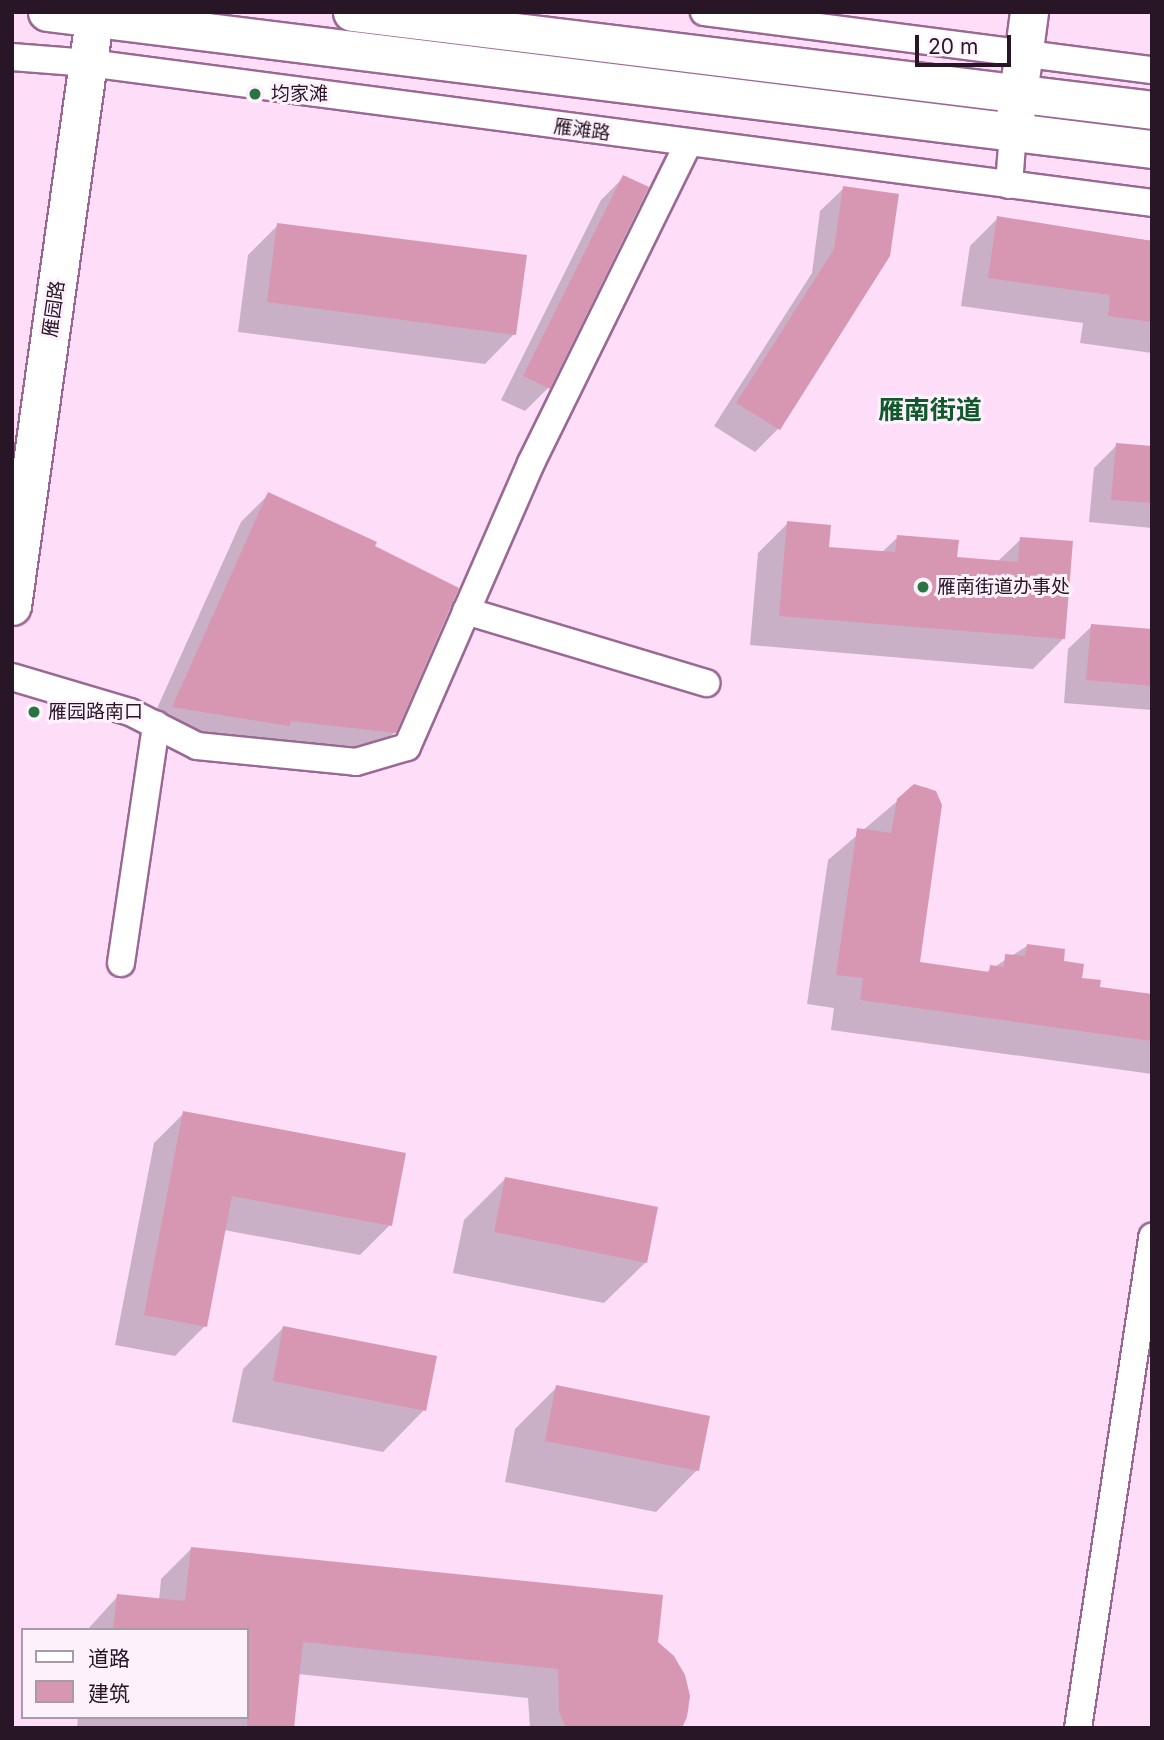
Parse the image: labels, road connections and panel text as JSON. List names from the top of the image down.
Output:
{
  "streets": {
    "main road": ["雁园路"],
    "street": ["雁滩路"]
  },
  "crossings": [
    ["雁滩路", "雁园路"]
  ],
  "districts": ["雁南街道"],
  "places": ["均家滩", "雁南街道办事处", "雁园路南口"],
  "legend": ["道路", "建筑"],
  "scale_bar": "20 m"
}
